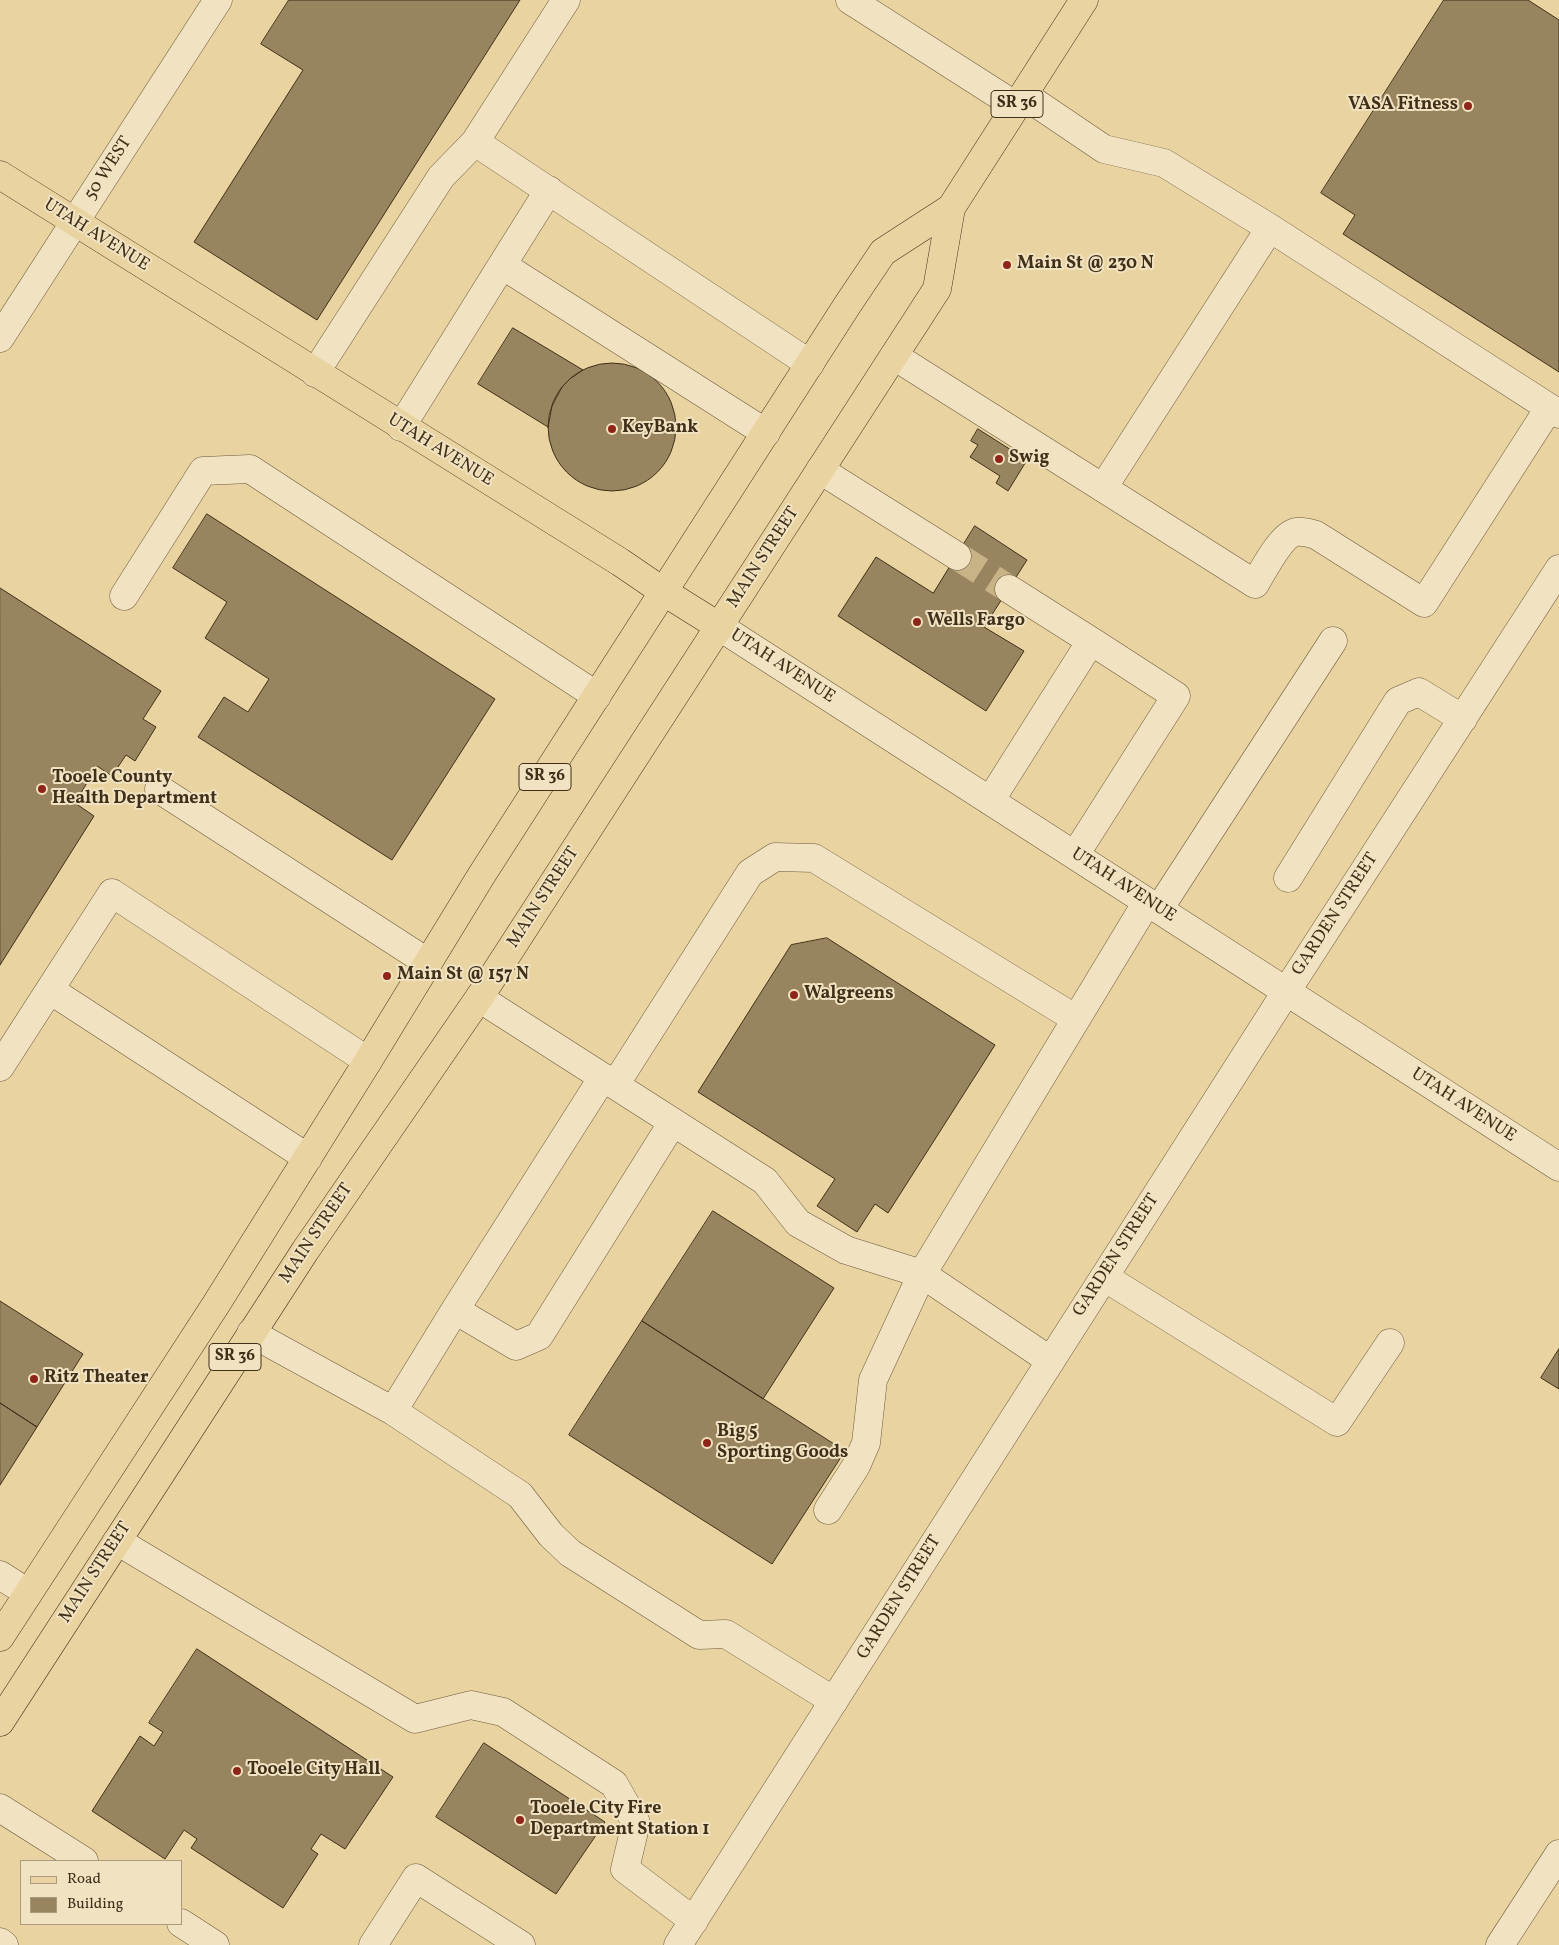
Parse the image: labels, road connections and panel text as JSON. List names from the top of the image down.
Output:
{
  "streets": {
    "main road": ["SR 36", "UTAH AVENUE", "MAIN STREET"],
    "street": ["50 WEST", "GARDEN STREET"]
  },
  "crossings": [
    ["50 WEST", "UTAH AVENUE"],
    ["UTAH AVENUE", "MAIN STREET"],
    ["UTAH AVENUE", "GARDEN STREET"]
  ],
  "places": [
    "VASA Fitness",
    "Main St @ 230 N",
    "KeyBank",
    "Swig",
    "Wells Fargo",
    "Tooele County Health Department",
    "Main St @ 157 N",
    "Walgreens",
    "Ritz Theater",
    "Big 5 Sporting Goods",
    "Tooele City Hall",
    "Tooele City Fire Department Station 1"
  ],
  "legend": ["Road", "Building"]
}
